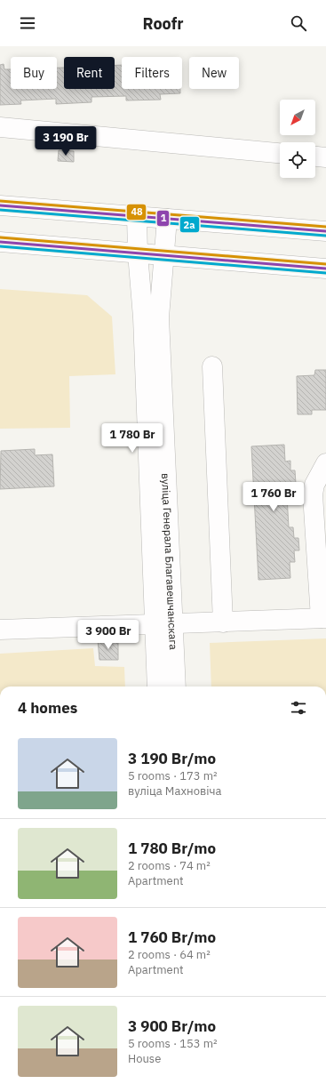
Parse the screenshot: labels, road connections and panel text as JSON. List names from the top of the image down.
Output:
{
  "streets": {
    "street": ["вуліца Генерала Благавешчанскага"]
  },
  "lines": ["transit line 48", "transit line 1", "transit line 2а"],
  "north": "bottom left",
  "page": {
    "header": "Roofr",
    "chip": [
      "Buy",
      "Rent",
      "Filters",
      "New"
    ],
    "price": [
      "3 190 Br",
      "1 780 Br",
      "1 760 Br",
      "3 900 Br"
    ],
    "heading": "4 homes",
    "list": [
      {
        "name": "3 190 Br/mo",
        "note": "5 rooms · 173 m² · вуліца Махновіча"
      },
      {
        "name": "1 780 Br/mo",
        "note": "2 rooms · 74 m² · Apartment"
      },
      {
        "name": "1 760 Br/mo",
        "note": "2 rooms · 64 m² · Apartment"
      },
      {
        "name": "3 900 Br/mo",
        "note": "5 rooms · 153 m² · House"
      }
    ]
  }
}
